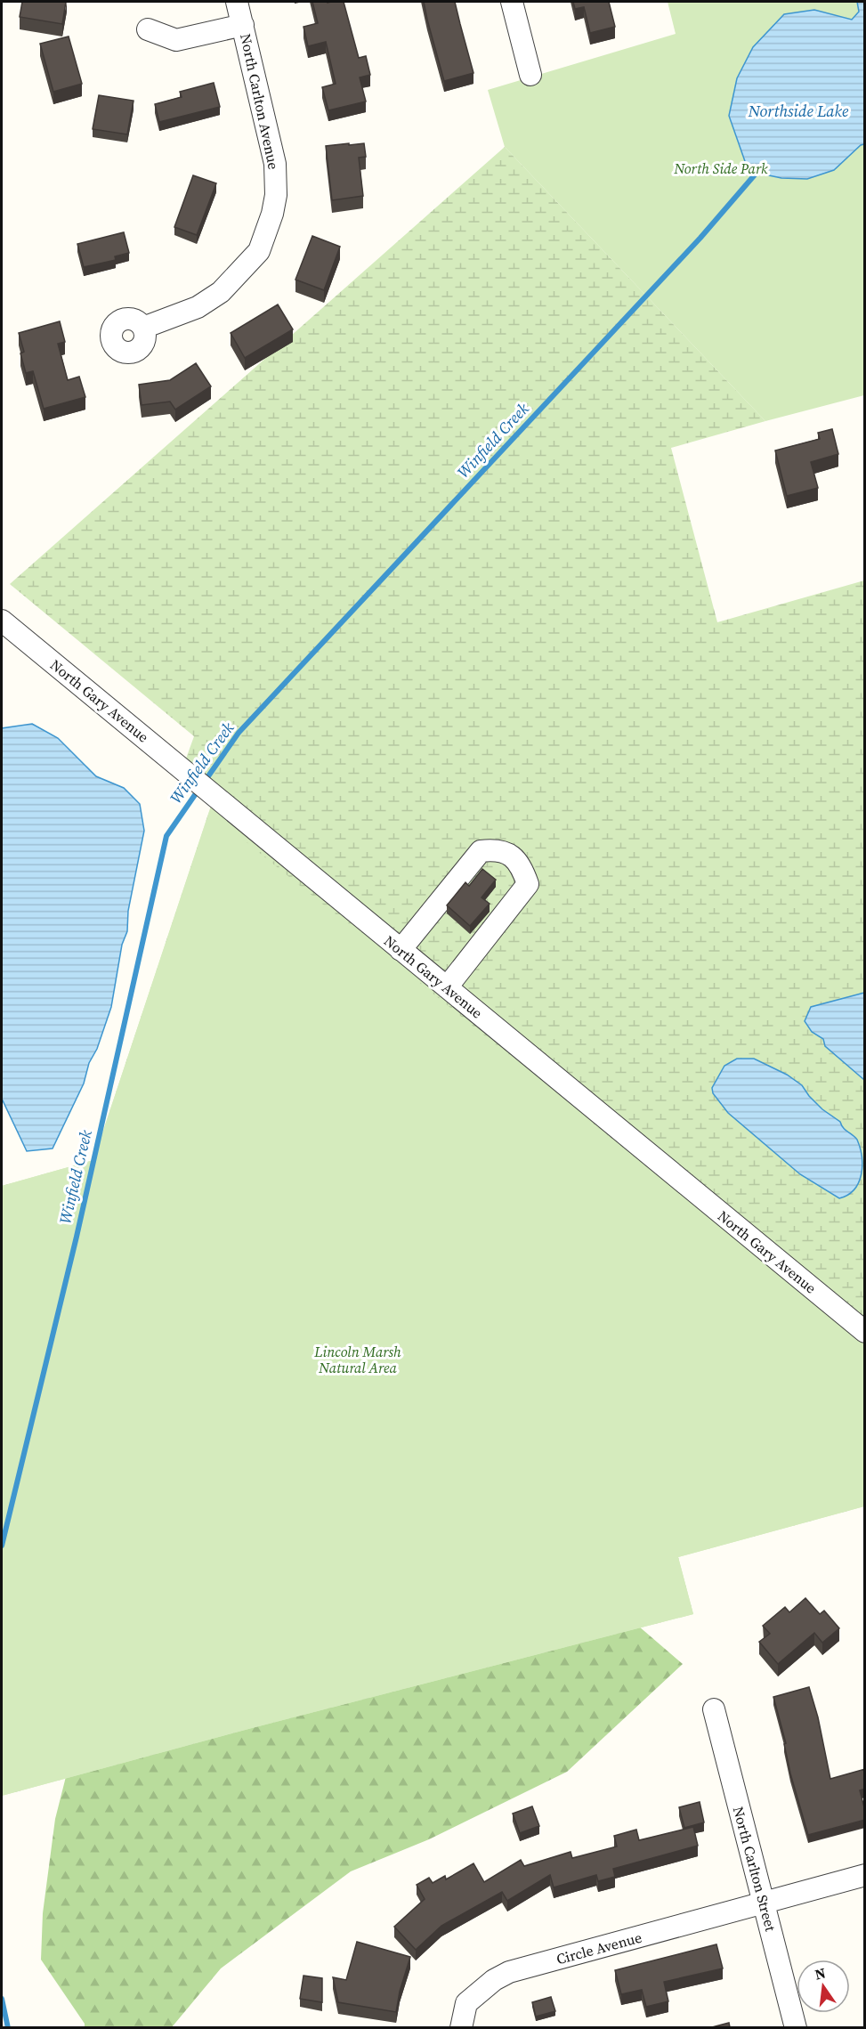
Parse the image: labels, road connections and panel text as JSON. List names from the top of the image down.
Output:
{
  "streets": {
    "street": [
      "North Carlton Avenue",
      "North Gary Avenue",
      "North Carlton Street",
      "Circle Avenue"
    ]
  },
  "crossings": [
    ["North Carlton Street", "Circle Avenue"]
  ],
  "water": ["Northside Lake", "Winfield Creek"],
  "parks": ["North Side Park", "Lincoln Marsh Natural Area"],
  "north": "top"
}
